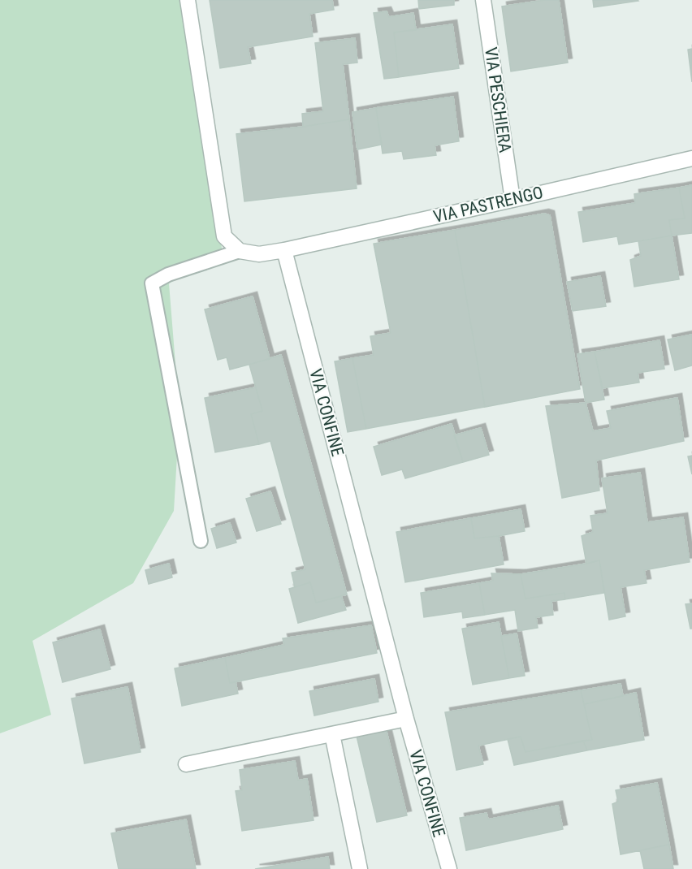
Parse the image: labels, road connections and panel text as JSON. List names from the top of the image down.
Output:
{
  "streets": {
    "street": ["VIA PESCHIERA", "VIA PASTRENGO", "VIA CONFINE"]
  },
  "crossings": [
    ["VIA PESCHIERA", "VIA PASTRENGO"],
    ["VIA PASTRENGO", "VIA CONFINE"]
  ]
}
